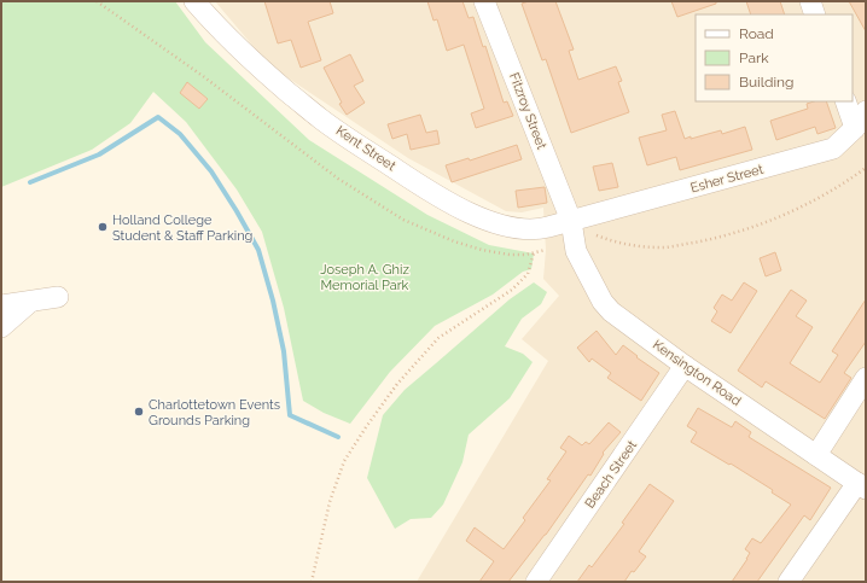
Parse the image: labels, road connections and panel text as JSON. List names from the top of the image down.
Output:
{
  "streets": {
    "street": [
      "Fitzroy Street",
      "Kent Street",
      "Esher Street",
      "Kensington Road",
      "Beach Street"
    ]
  },
  "crossings": [
    ["Fitzroy Street", "Kent Street"],
    ["Fitzroy Street", "Esher Street"],
    ["Fitzroy Street", "Kensington Road"],
    ["Kent Street", "Esher Street"],
    ["Kent Street", "Kensington Road"],
    ["Esher Street", "Kensington Road"],
    ["Kensington Road", "Beach Street"]
  ],
  "parks": ["Joseph A. Ghiz Memorial Park"],
  "places": ["Holland College Student & Staff Parking", "Charlottetown Events Grounds Parking"],
  "legend": ["Road", "Park", "Building"]
}
